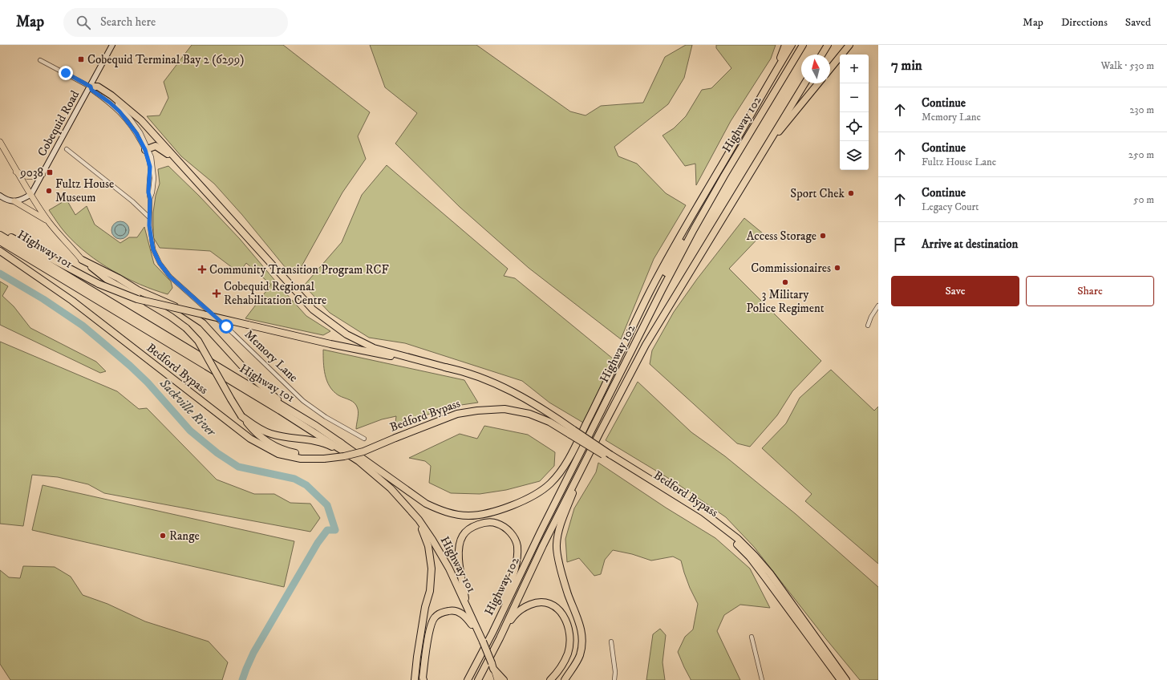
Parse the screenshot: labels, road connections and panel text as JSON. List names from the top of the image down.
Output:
{
  "streets": {
    "highway": ["Highway 102", "Highway 101", "Bedford Bypass"],
    "main road": ["Cobequid Road"],
    "street": ["Memory Lane"]
  },
  "crossings": [
    ["Cobequid Road", "Memory Lane"],
    ["Highway 101", "Bedford Bypass"]
  ],
  "water": ["Sackville River"],
  "places": {
    "transit": ["Cobequid Terminal Bay 2 (6299)", "9038"],
    "other": [
      "Fultz House Museum",
      "Sport Chek",
      "Access Storage",
      "Commissionaires",
      "3 Military Police Regiment",
      "Range"
    ],
    "health": ["Community Transition Program RCF", "Cobequid Regional Rehabilitation Centre"]
  },
  "north": "top",
  "page": {
    "header": "Map",
    "search": "Search here",
    "nav": ["Map", "Directions", "Saved"],
    "heading": ["7 min", "Walk · 530 m"],
    "map_buttons": ["+", "−"],
    "list": [
      ["Continue", "Memory Lane", "230 m"],
      ["Continue", "Fultz House Lane", "250 m"],
      ["Continue", "Legacy Court", "50 m"],
      "Arrive at destination"
    ],
    "buttons": ["Save", "Share"]
  }
}
